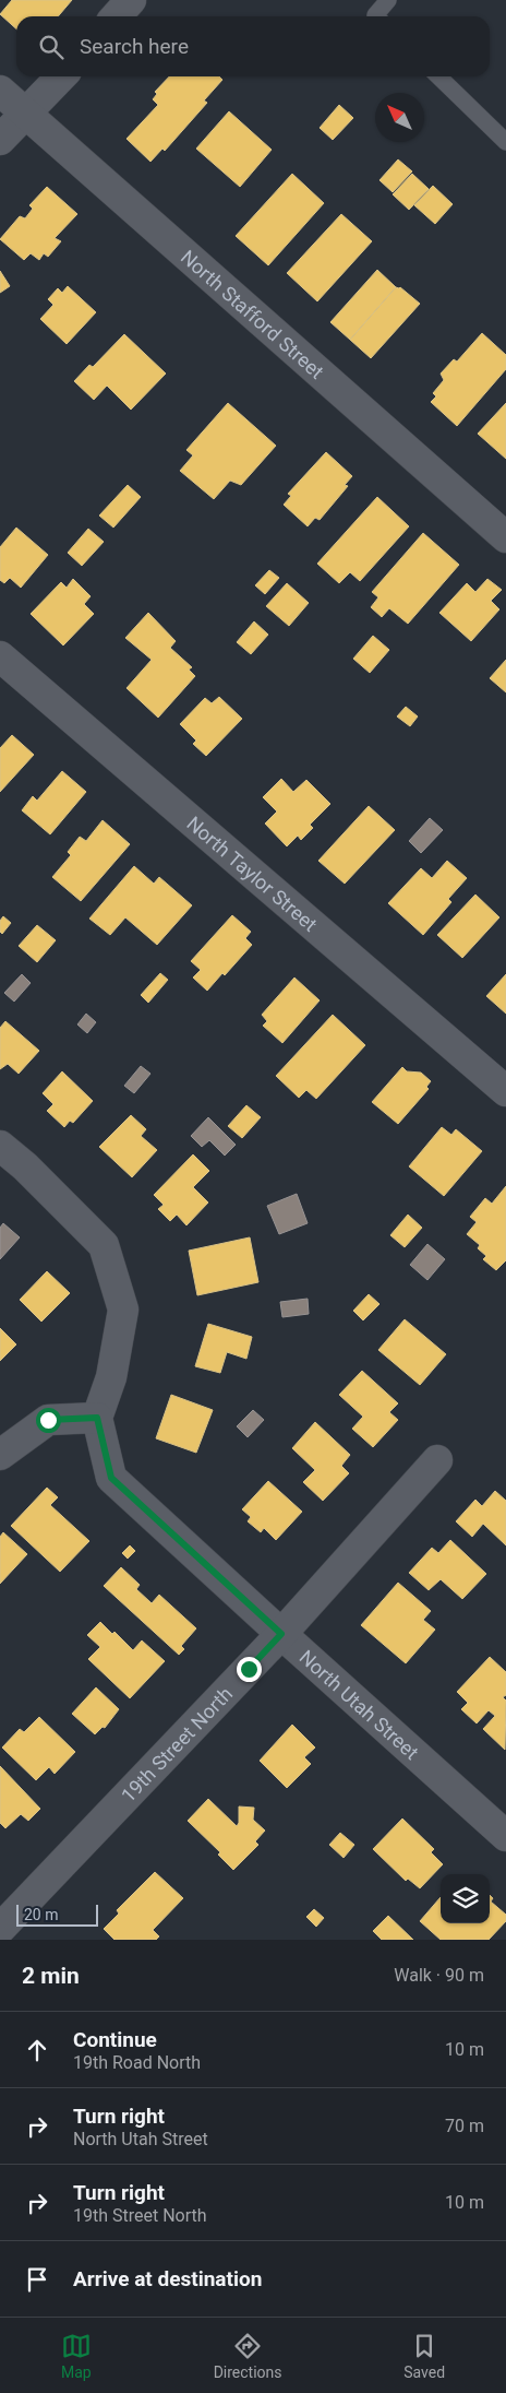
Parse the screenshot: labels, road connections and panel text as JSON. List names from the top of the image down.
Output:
{
  "streets": {
    "street": [
      "North Stafford Street",
      "North Taylor Street",
      "North Utah Street",
      "19th Street North"
    ]
  },
  "crossings": [
    ["North Utah Street", "19th Street North"]
  ],
  "scale_bar": "20 m",
  "north": "top left",
  "page": {
    "search": "Search here",
    "scale": "20 m",
    "heading": ["2 min", "Walk · 90 m"],
    "list": [
      ["Continue", "19th Road North", "10 m"],
      ["Turn right", "North Utah Street", "70 m"],
      ["Turn right", "19th Street North", "10 m"],
      "Arrive at destination"
    ],
    "nav": ["Map", "Directions", "Saved"]
  }
}
